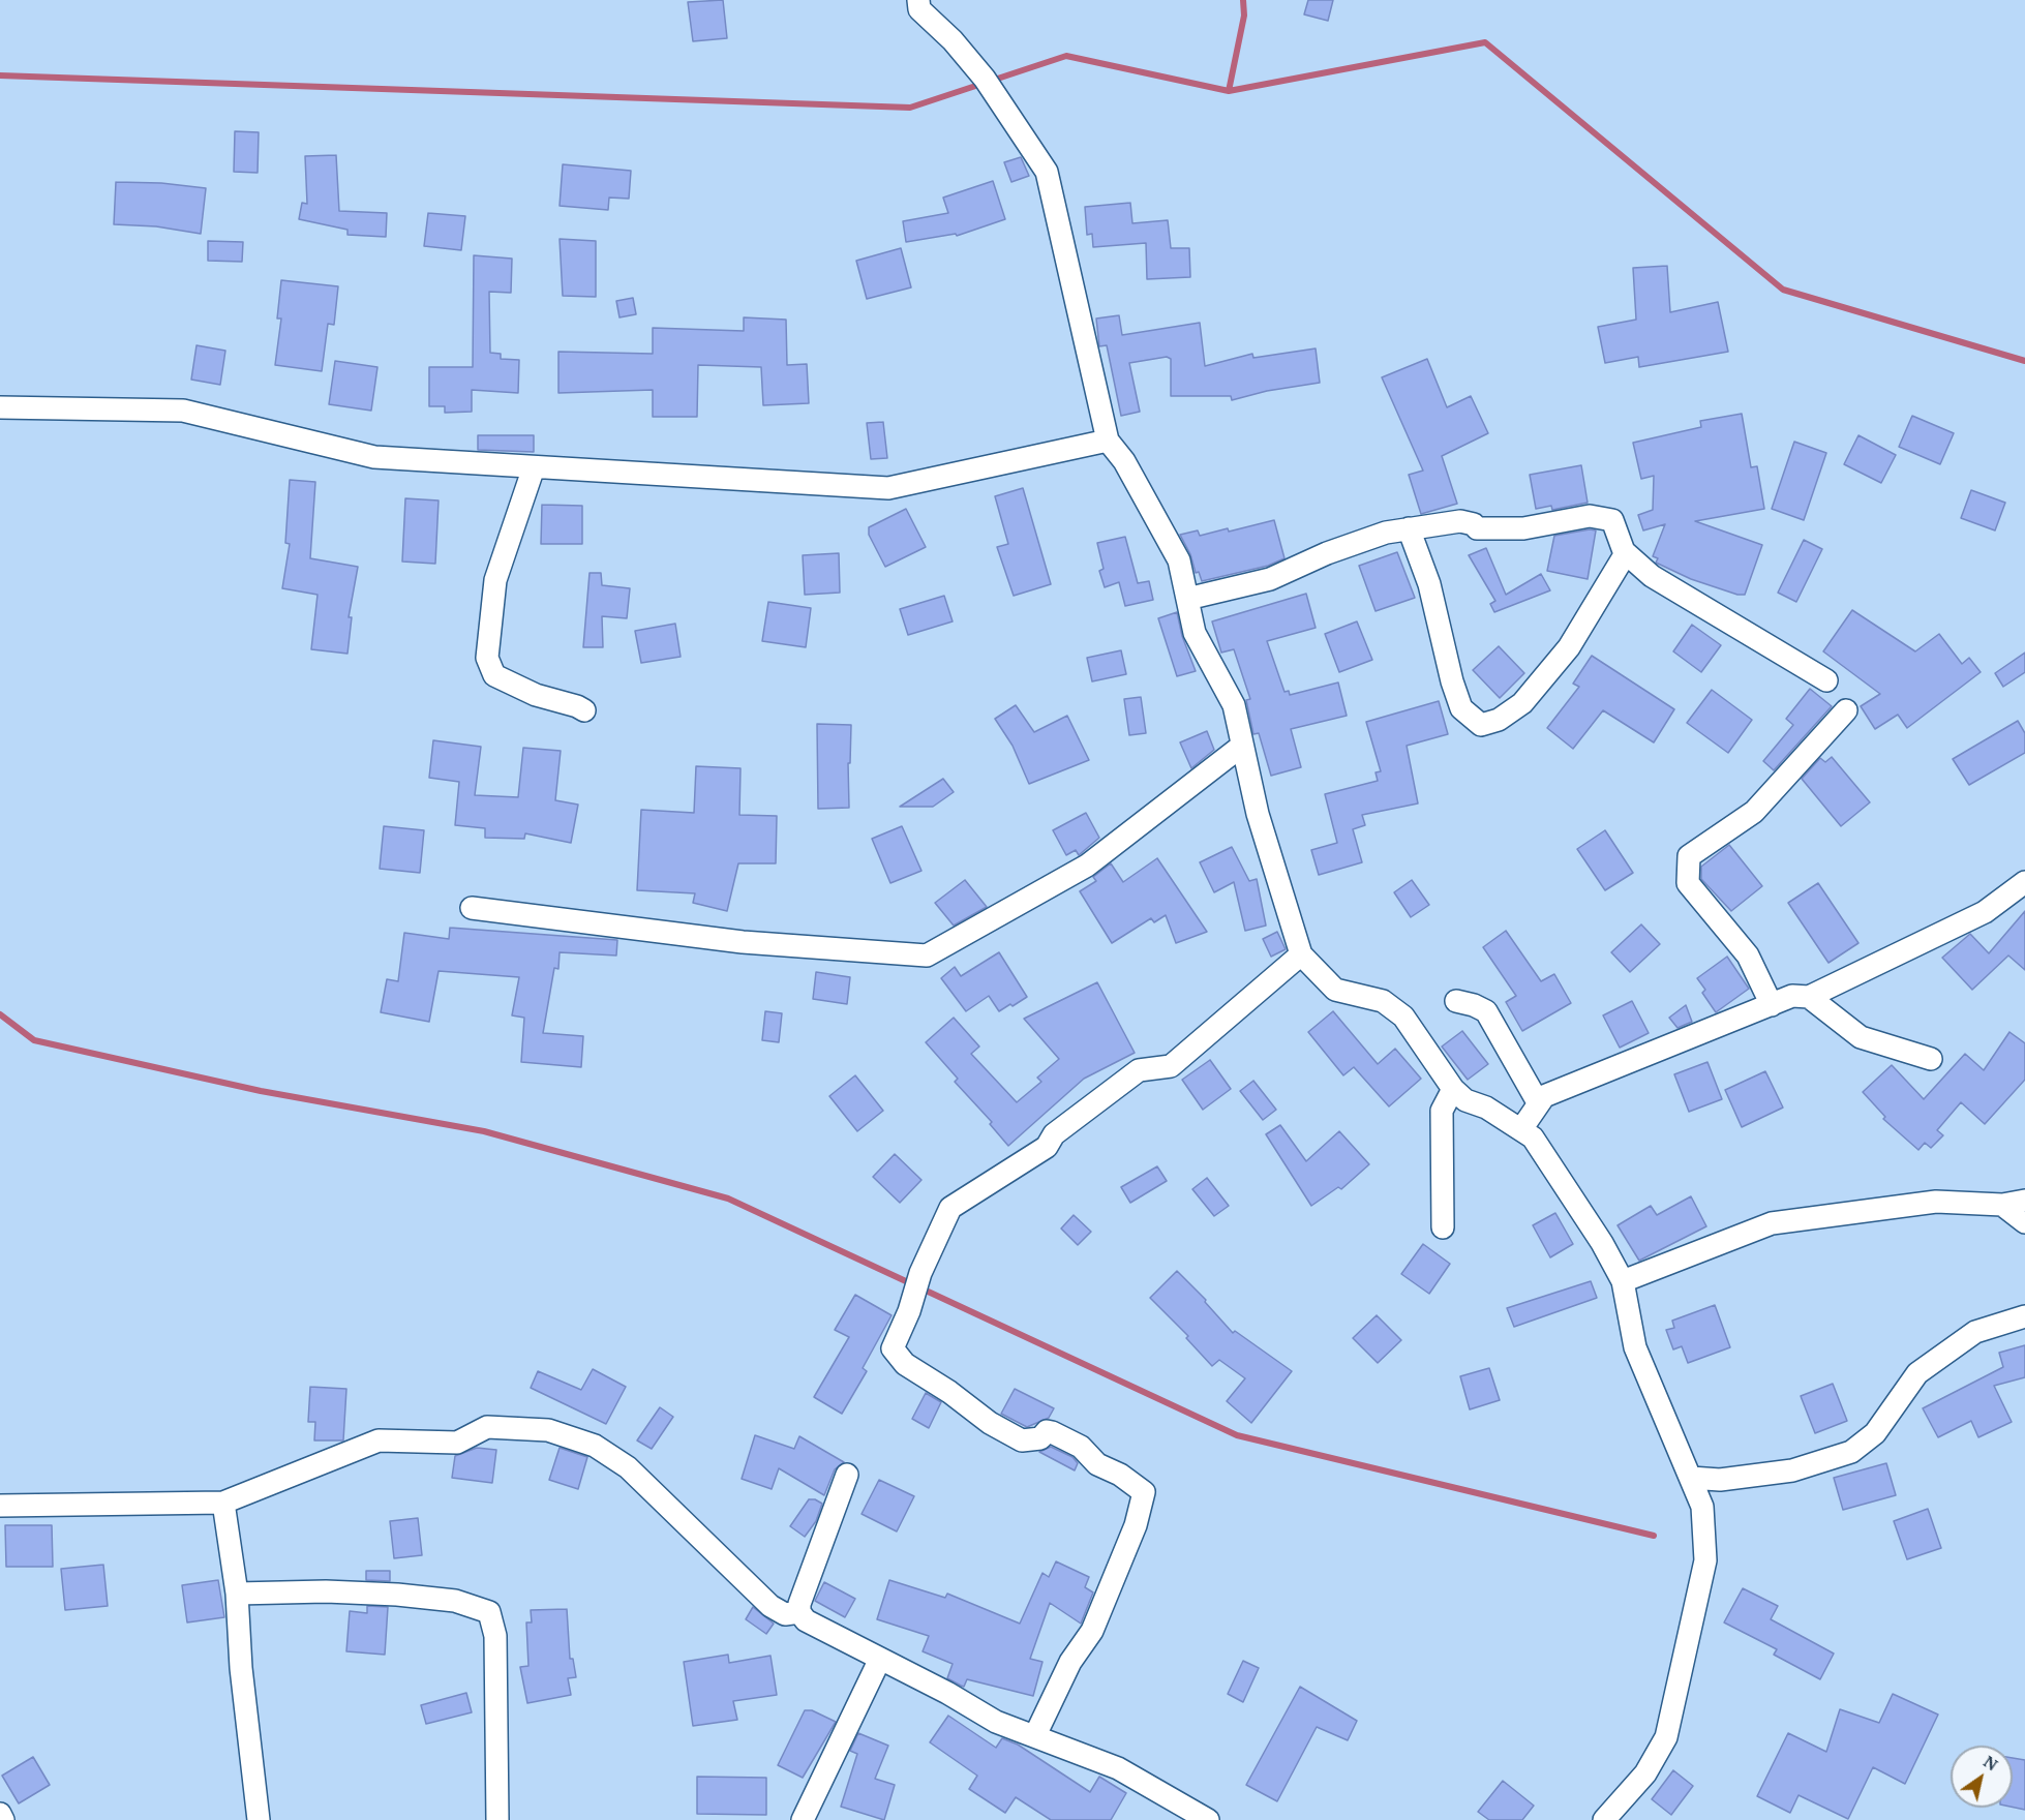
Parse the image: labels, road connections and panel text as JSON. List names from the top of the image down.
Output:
{
  "north": "top right"
}
